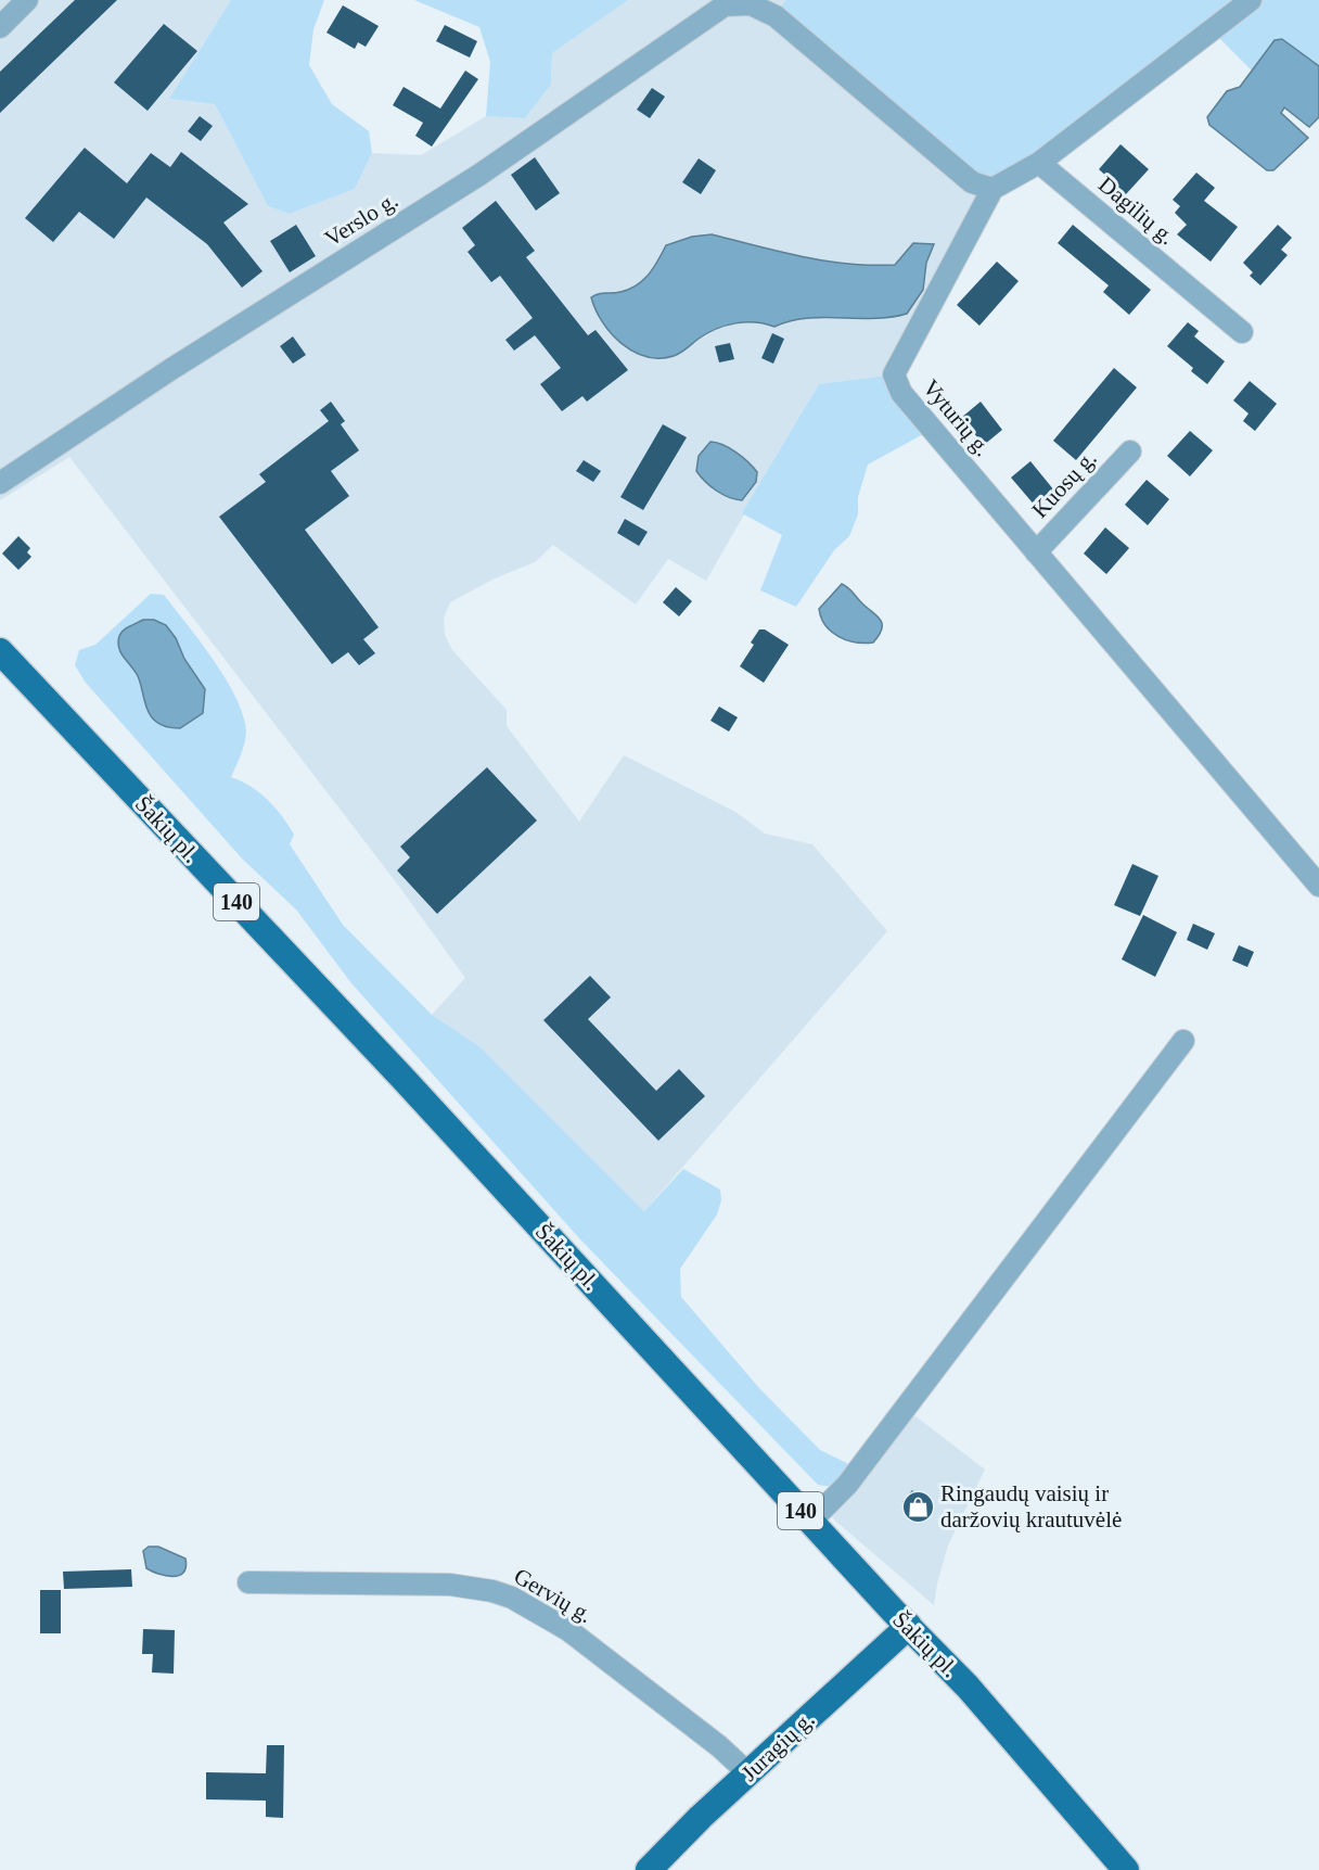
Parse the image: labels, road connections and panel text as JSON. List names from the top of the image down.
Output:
{
  "streets": {
    "main road": ["Šakių pl.", "140", "Juragių g."],
    "street": [
      "Dagilių g.",
      "Verslo g.",
      "Vyturių g.",
      "Kuosų g.",
      "Gervių g."
    ]
  },
  "crossings": [
    ["Verslo g.", "Vyturių g."],
    ["Vyturių g.", "Kuosų g."],
    ["Šakių pl.", "Juragių g."],
    ["Gervių g.", "Juragių g."]
  ],
  "places": {
    "shop": ["Ringaudų vaisių ir daržovių krautuvėlė"]
  }
}
